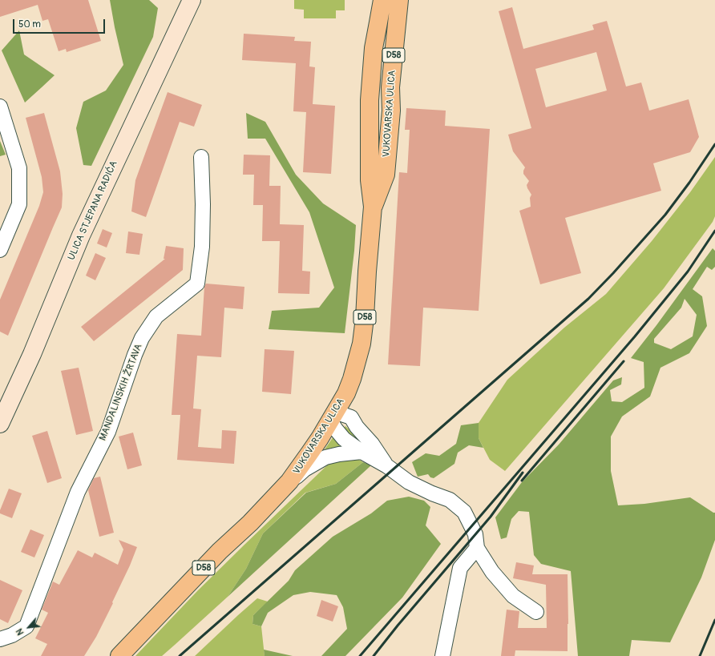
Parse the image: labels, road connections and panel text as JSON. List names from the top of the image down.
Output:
{
  "streets": {
    "main road": ["D58", "VUKOVARSKA ULICA", "ULICA STJEPANA RADIĆA"],
    "street": ["MANDALINSKIH ŽRTAVA"]
  },
  "scale_bar": "50 m",
  "north": "bottom left"
}
